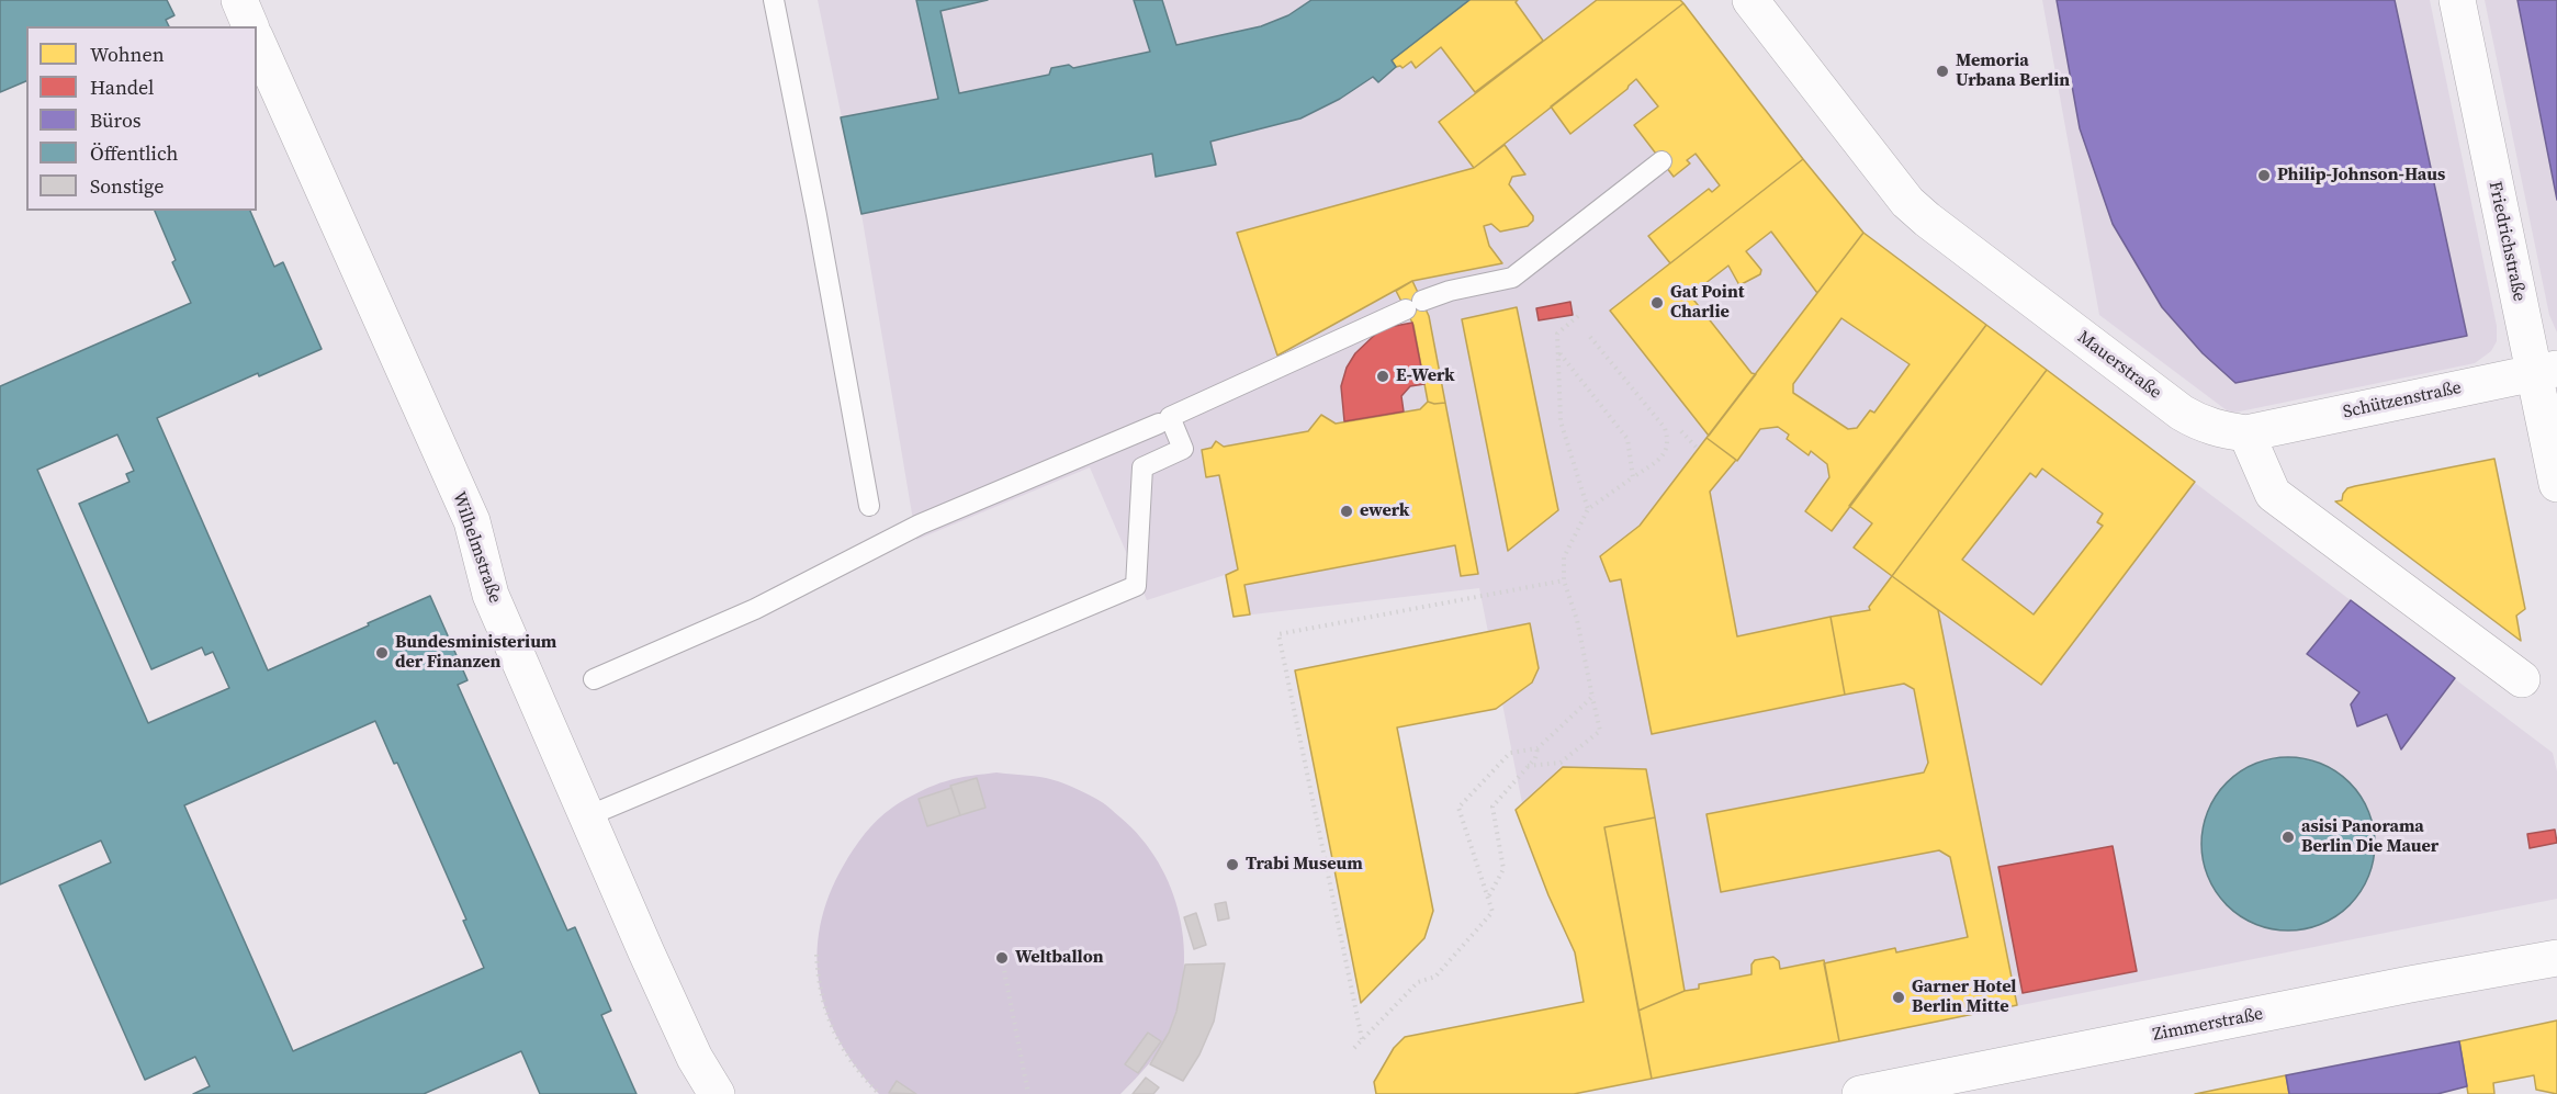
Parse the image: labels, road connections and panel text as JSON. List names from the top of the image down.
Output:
{
  "streets": {
    "street": [
      "Friedrichstraße",
      "Mauerstraße",
      "Schützenstraße",
      "Wilhelmstraße",
      "Zimmerstraße"
    ]
  },
  "crossings": [
    ["Friedrichstraße", "Schützenstraße"],
    ["Mauerstraße", "Schützenstraße"]
  ],
  "places": [
    "Memoria Urbana Berlin",
    "Philip-Johnson-Haus",
    "Gat Point Charlie",
    "E-Werk",
    "ewerk",
    "Bundesministerium der Finanzen",
    "asisi Panorama Berlin Die Mauer",
    "Trabi Museum",
    "Weltballon",
    "Garner Hotel Berlin Mitte"
  ],
  "legend": [
    "Wohnen",
    "Handel",
    "Büros",
    "Öffentlich",
    "Sonstige"
  ]
}
